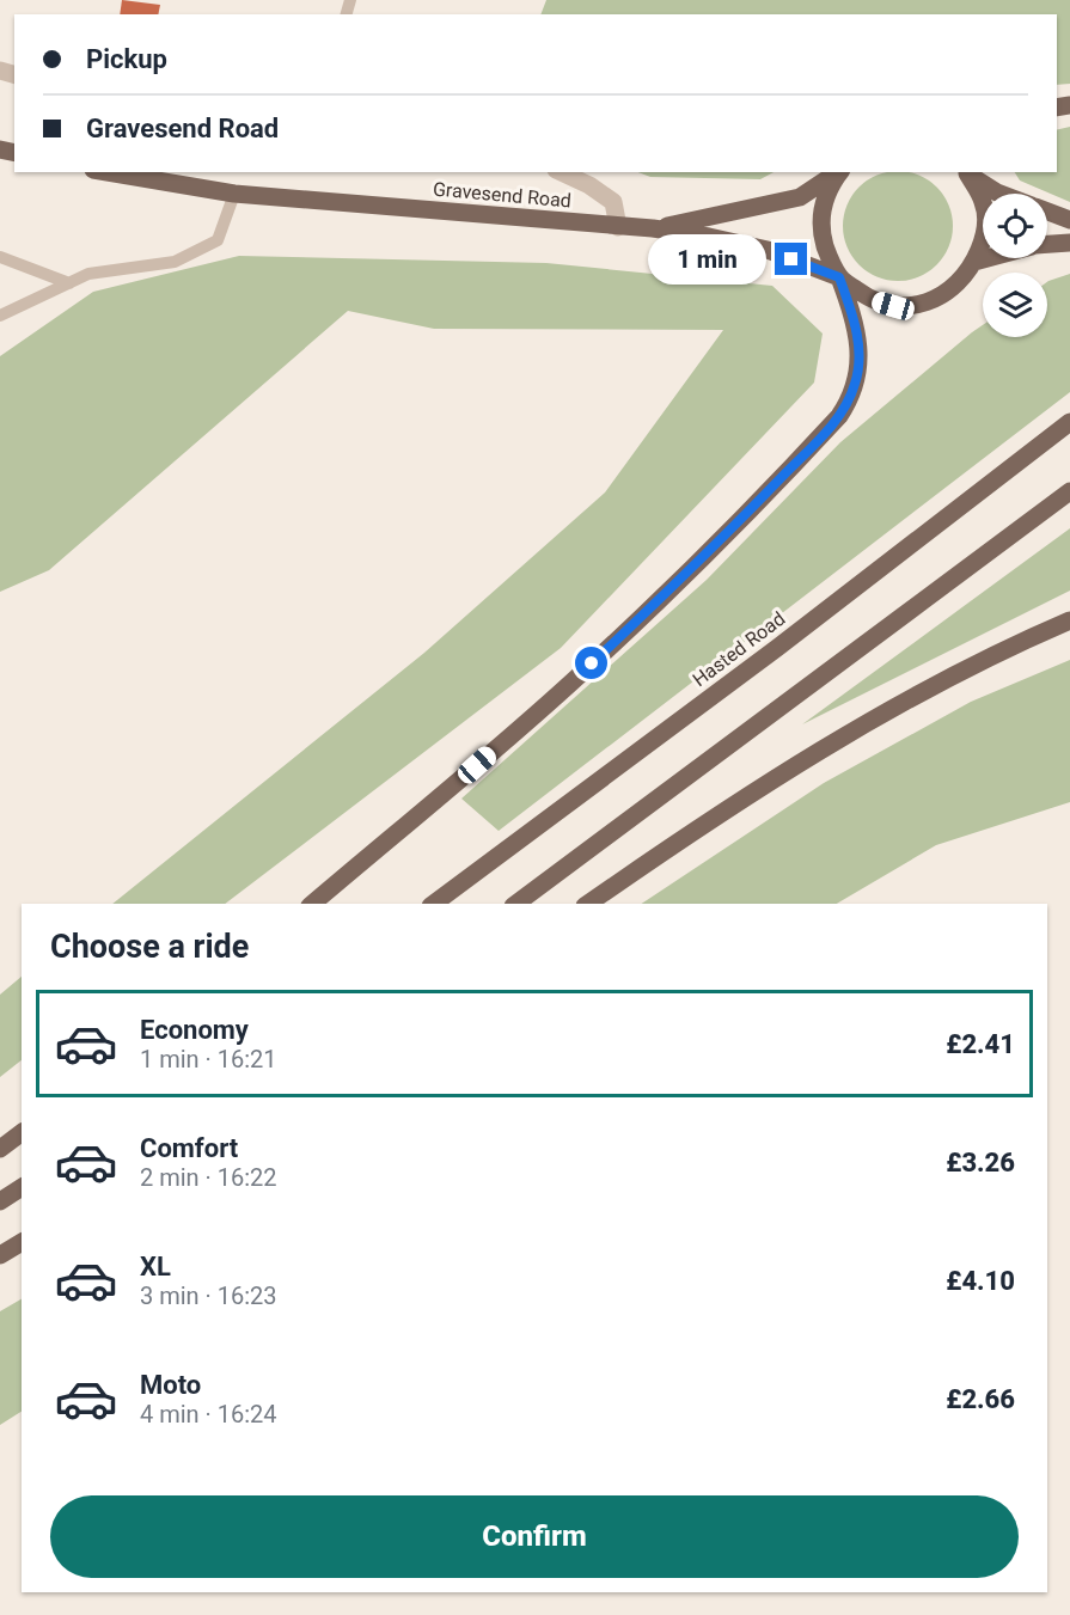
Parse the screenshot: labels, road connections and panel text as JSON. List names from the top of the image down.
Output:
{
  "streets": {
    "main road": ["Gravesend Road", "Hasted Road"]
  },
  "page": {
    "banner": ["Pickup", "Gravesend Road"],
    "bubble": "1 min",
    "heading": "Choose a ride",
    "list": [
      {
        "name": "Economy",
        "note": "1 min · 16:21",
        "value": "£2.41"
      },
      {
        "name": "Comfort",
        "note": "2 min · 16:22",
        "value": "£3.26"
      },
      {
        "name": "XL",
        "note": "3 min · 16:23",
        "value": "£4.10"
      },
      {
        "name": "Moto",
        "note": "4 min · 16:24",
        "value": "£2.66"
      }
    ],
    "buttons": "Confirm"
  }
}
